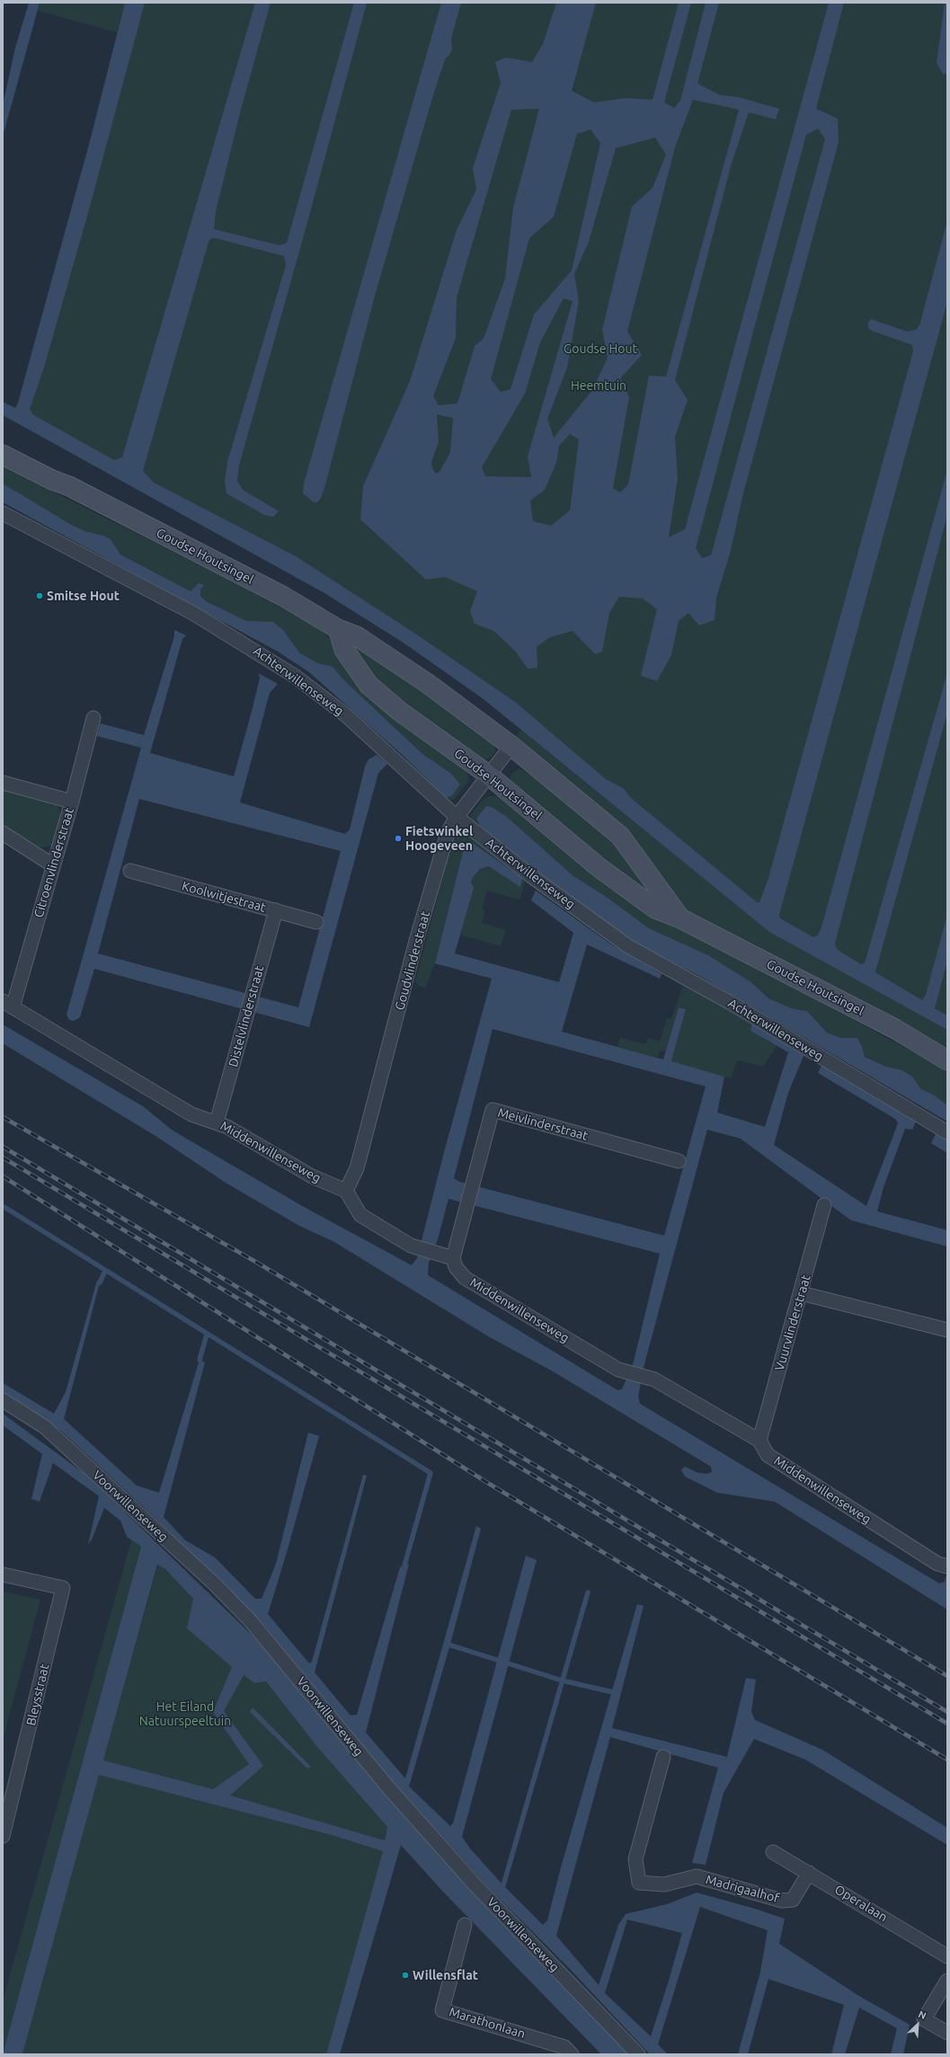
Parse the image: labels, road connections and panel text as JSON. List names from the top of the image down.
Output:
{
  "streets": {
    "main road": ["Goudse Houtsingel"],
    "street": [
      "Achterwillenseweg",
      "Citroenvlinderstraat",
      "Koolwitjestraat",
      "Goudvlinderstraat",
      "Distelvlinderstraat",
      "Meivlinderstraat",
      "Middenwillenseweg",
      "Vuurvlinderstraat",
      "Voorwillenseweg",
      "Bleysstraat",
      "Madrigaalhof",
      "Operalaan",
      "Marathonlaan"
    ]
  },
  "crossings": [
    ["Goudse Houtsingel", "Goudvlinderstraat"],
    ["Achterwillenseweg", "Goudvlinderstraat"],
    ["Citroenvlinderstraat", "Middenwillenseweg"],
    ["Koolwitjestraat", "Distelvlinderstraat"],
    ["Goudvlinderstraat", "Middenwillenseweg"],
    ["Distelvlinderstraat", "Middenwillenseweg"],
    ["Meivlinderstraat", "Middenwillenseweg"],
    ["Middenwillenseweg", "Vuurvlinderstraat"],
    ["Madrigaalhof", "Operalaan"]
  ],
  "parks": ["Goudse Hout", "Heemtuin", "Het Eiland Natuurspeeltuin"],
  "places": ["Smitse Hout", "Fietswinkel Hoogeveen", "Willensflat"],
  "north": "top right"
}
